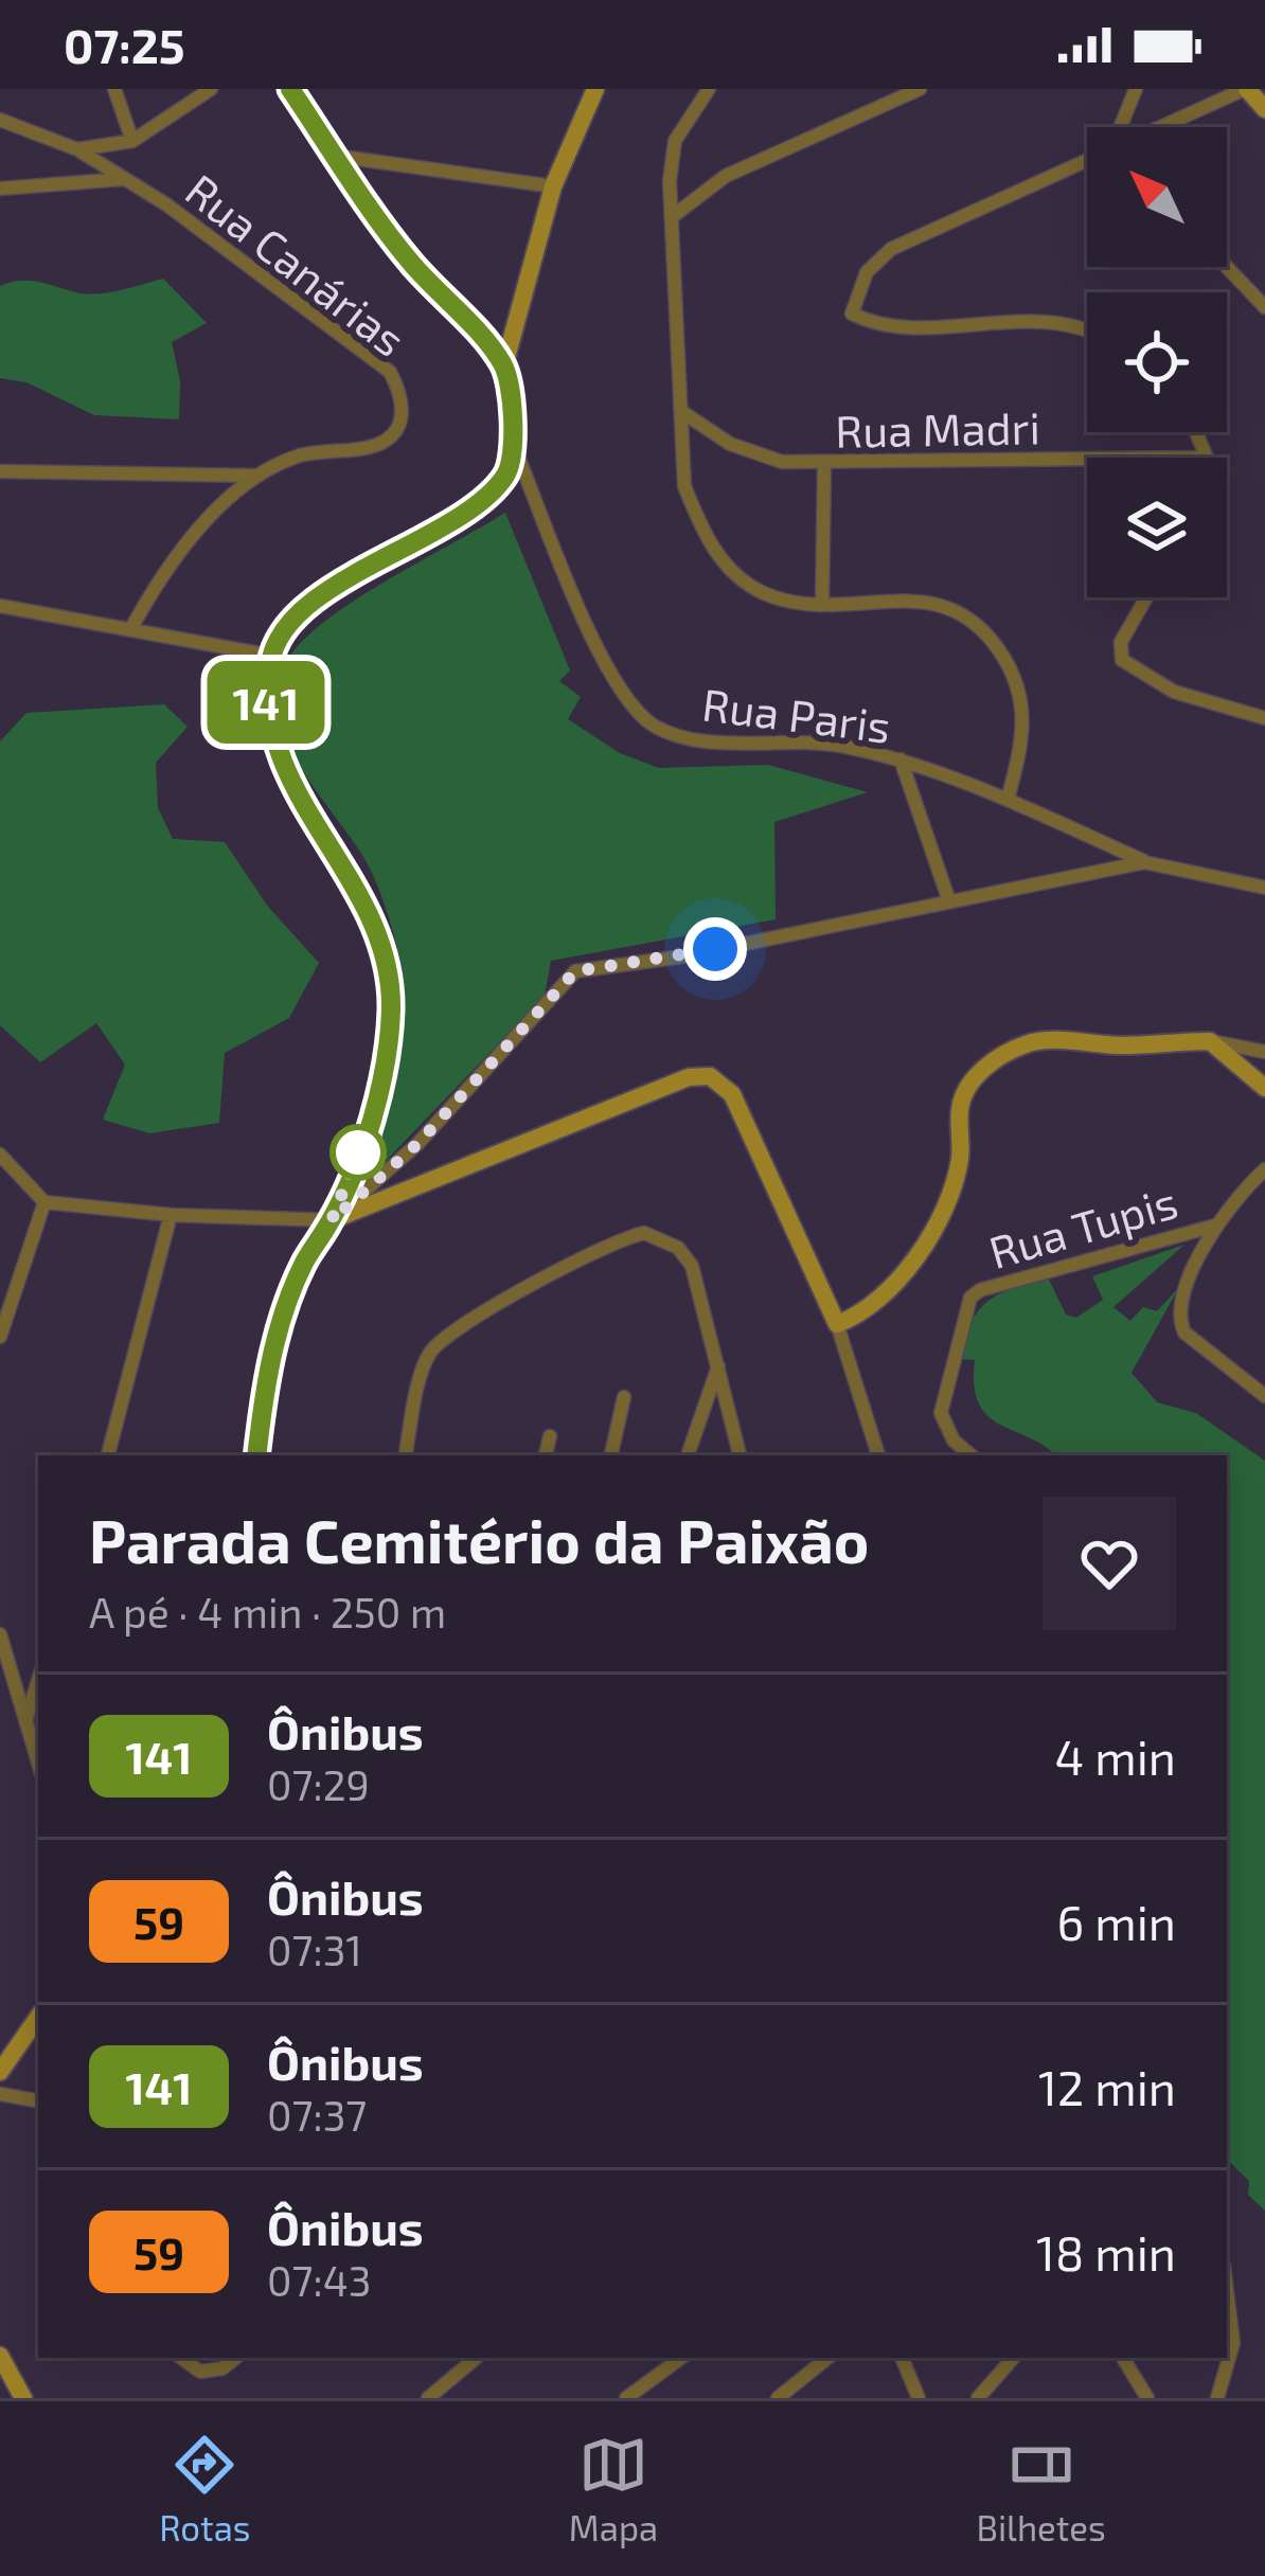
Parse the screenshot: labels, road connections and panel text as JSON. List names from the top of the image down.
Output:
{
  "streets": {
    "street": [
      "Rua Canárias",
      "Rua Madri",
      "Rua Paris",
      "Rua Tupis"
    ]
  },
  "lines": ["bus line 141"],
  "north": "top left",
  "page": {
    "status": "07:25",
    "on_map": "141",
    "heading": ["Parada Cemitério da Paixão", "A pé · 4 min · 250 m"],
    "list": [
      {
        "mark": "141",
        "name": "Ônibus",
        "note": "07:29",
        "value": "4 min"
      },
      {
        "mark": "59",
        "name": "Ônibus",
        "note": "07:31",
        "value": "6 min"
      },
      {
        "mark": "141",
        "name": "Ônibus",
        "note": "07:37",
        "value": "12 min"
      },
      {
        "mark": "59",
        "name": "Ônibus",
        "note": "07:43",
        "value": "18 min"
      }
    ],
    "tabs": ["Rotas", "Mapa", "Bilhetes"]
  }
}
